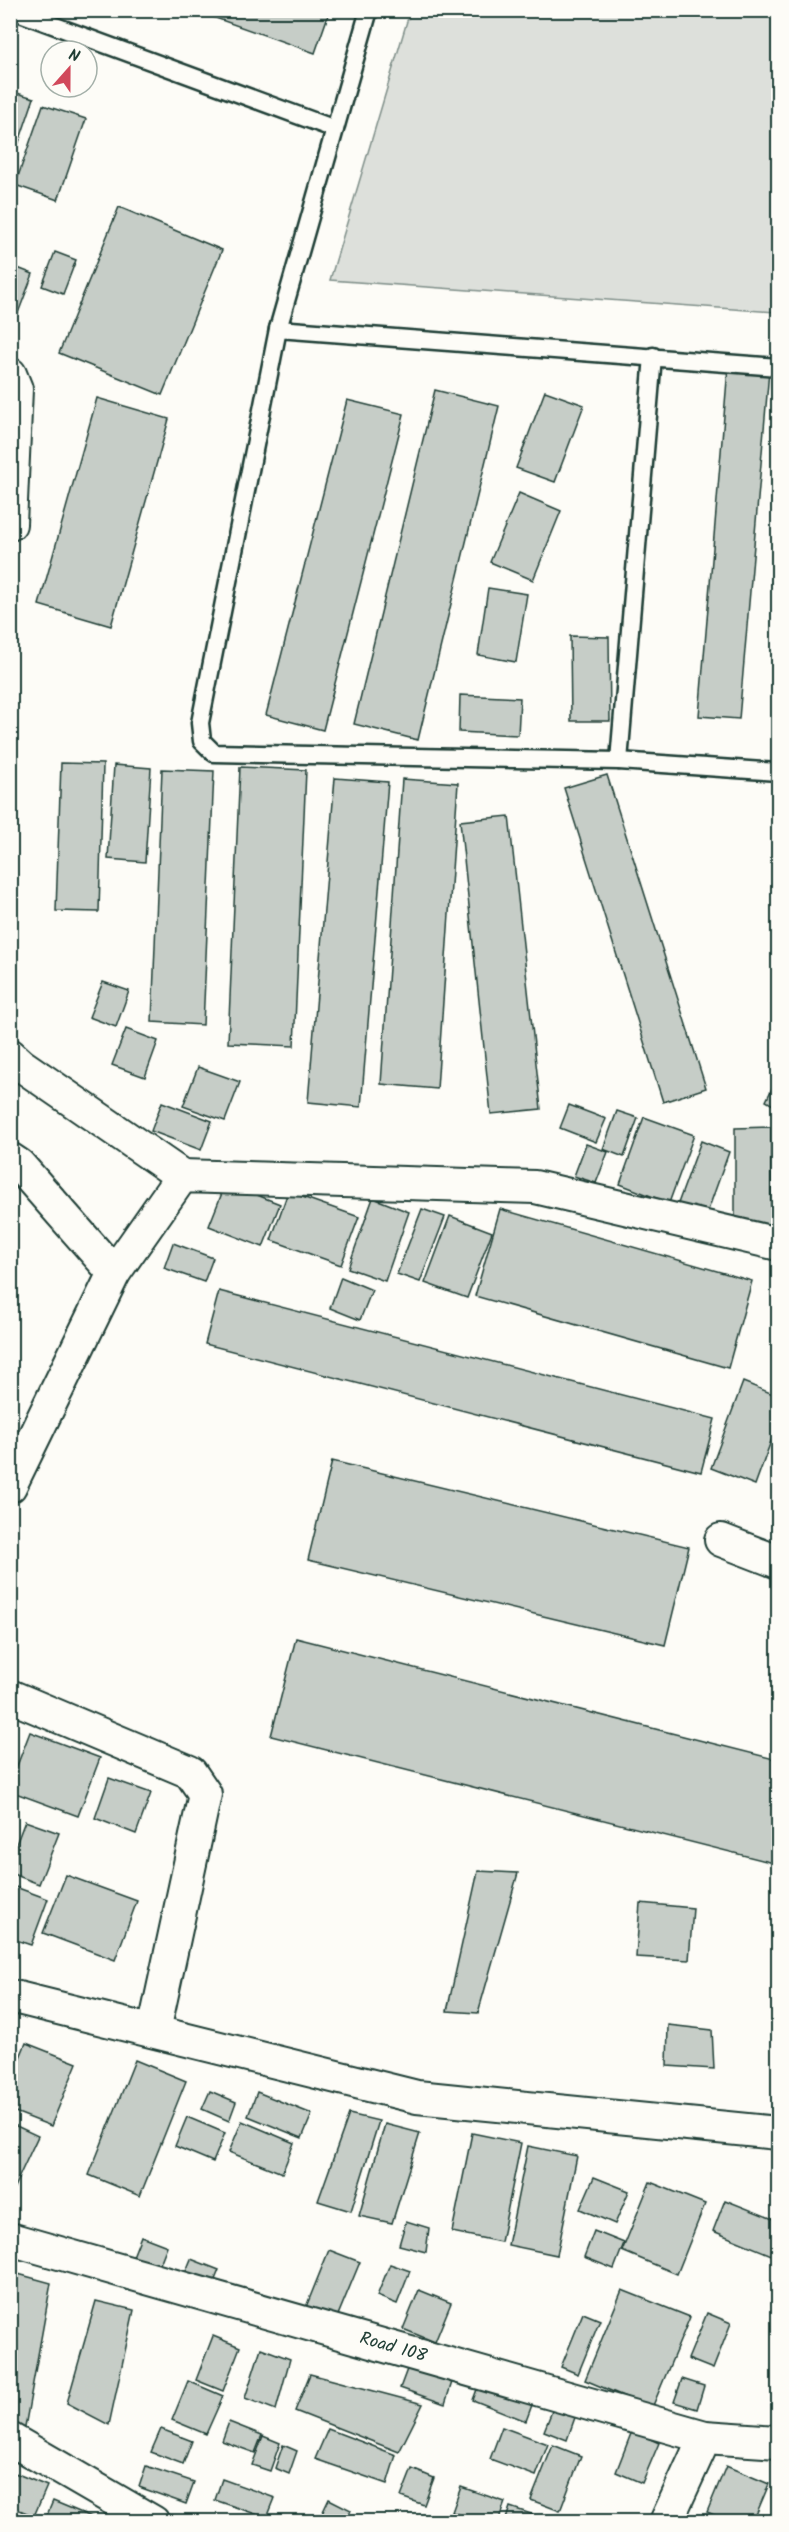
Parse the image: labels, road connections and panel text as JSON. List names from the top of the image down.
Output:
{
  "streets": {
    "street": ["Road 108"]
  },
  "north": "top"
}
